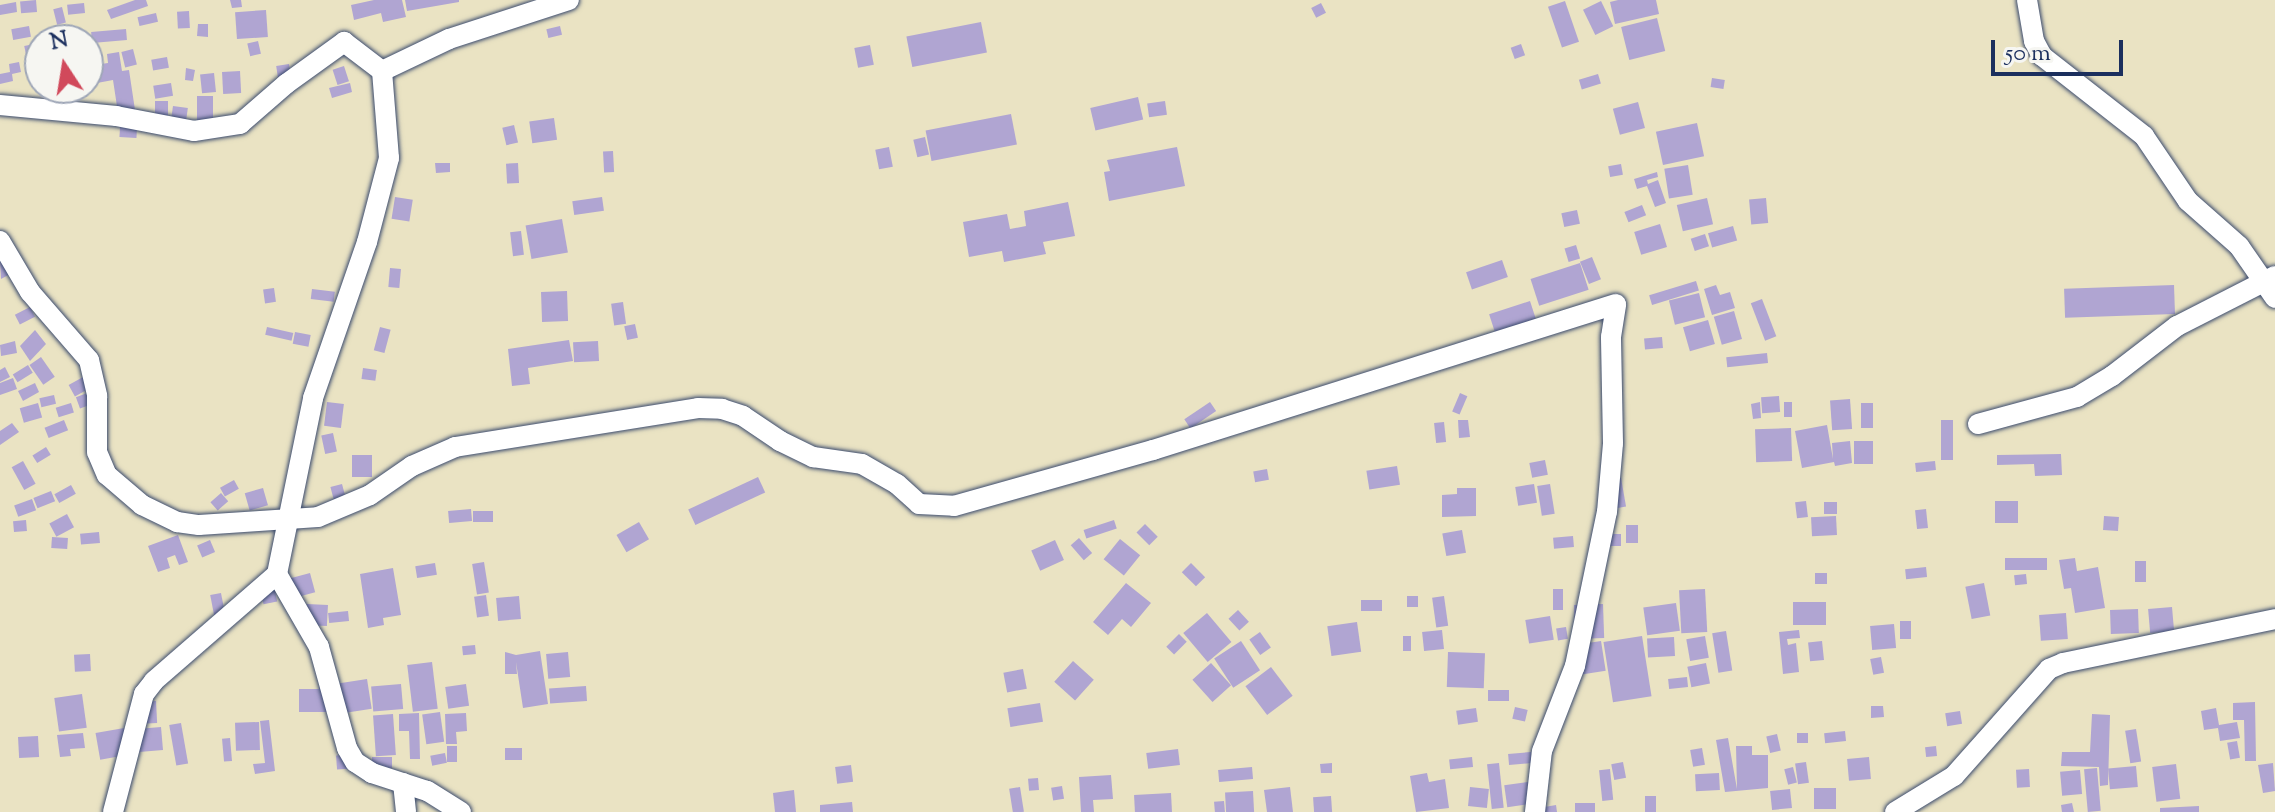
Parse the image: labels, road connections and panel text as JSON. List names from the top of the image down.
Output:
{
  "scale_bar": "50 m",
  "north": "top"
}
